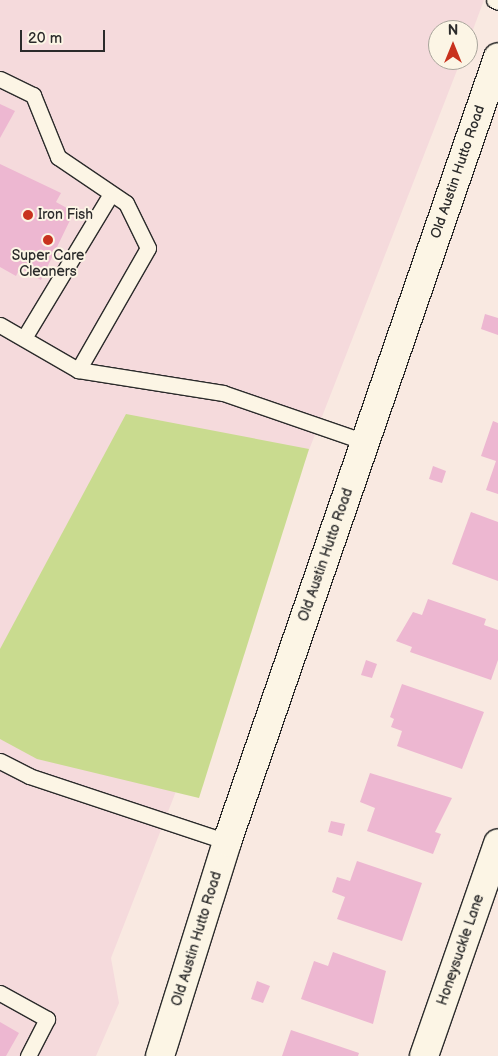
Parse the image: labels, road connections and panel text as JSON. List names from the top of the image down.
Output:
{
  "streets": {
    "street": ["Old Austin Hutto Road", "Honeysuckle Lane"]
  },
  "places": ["Iron Fish", "Super Care Cleaners"],
  "scale_bar": "20 m",
  "north": "top"
}
